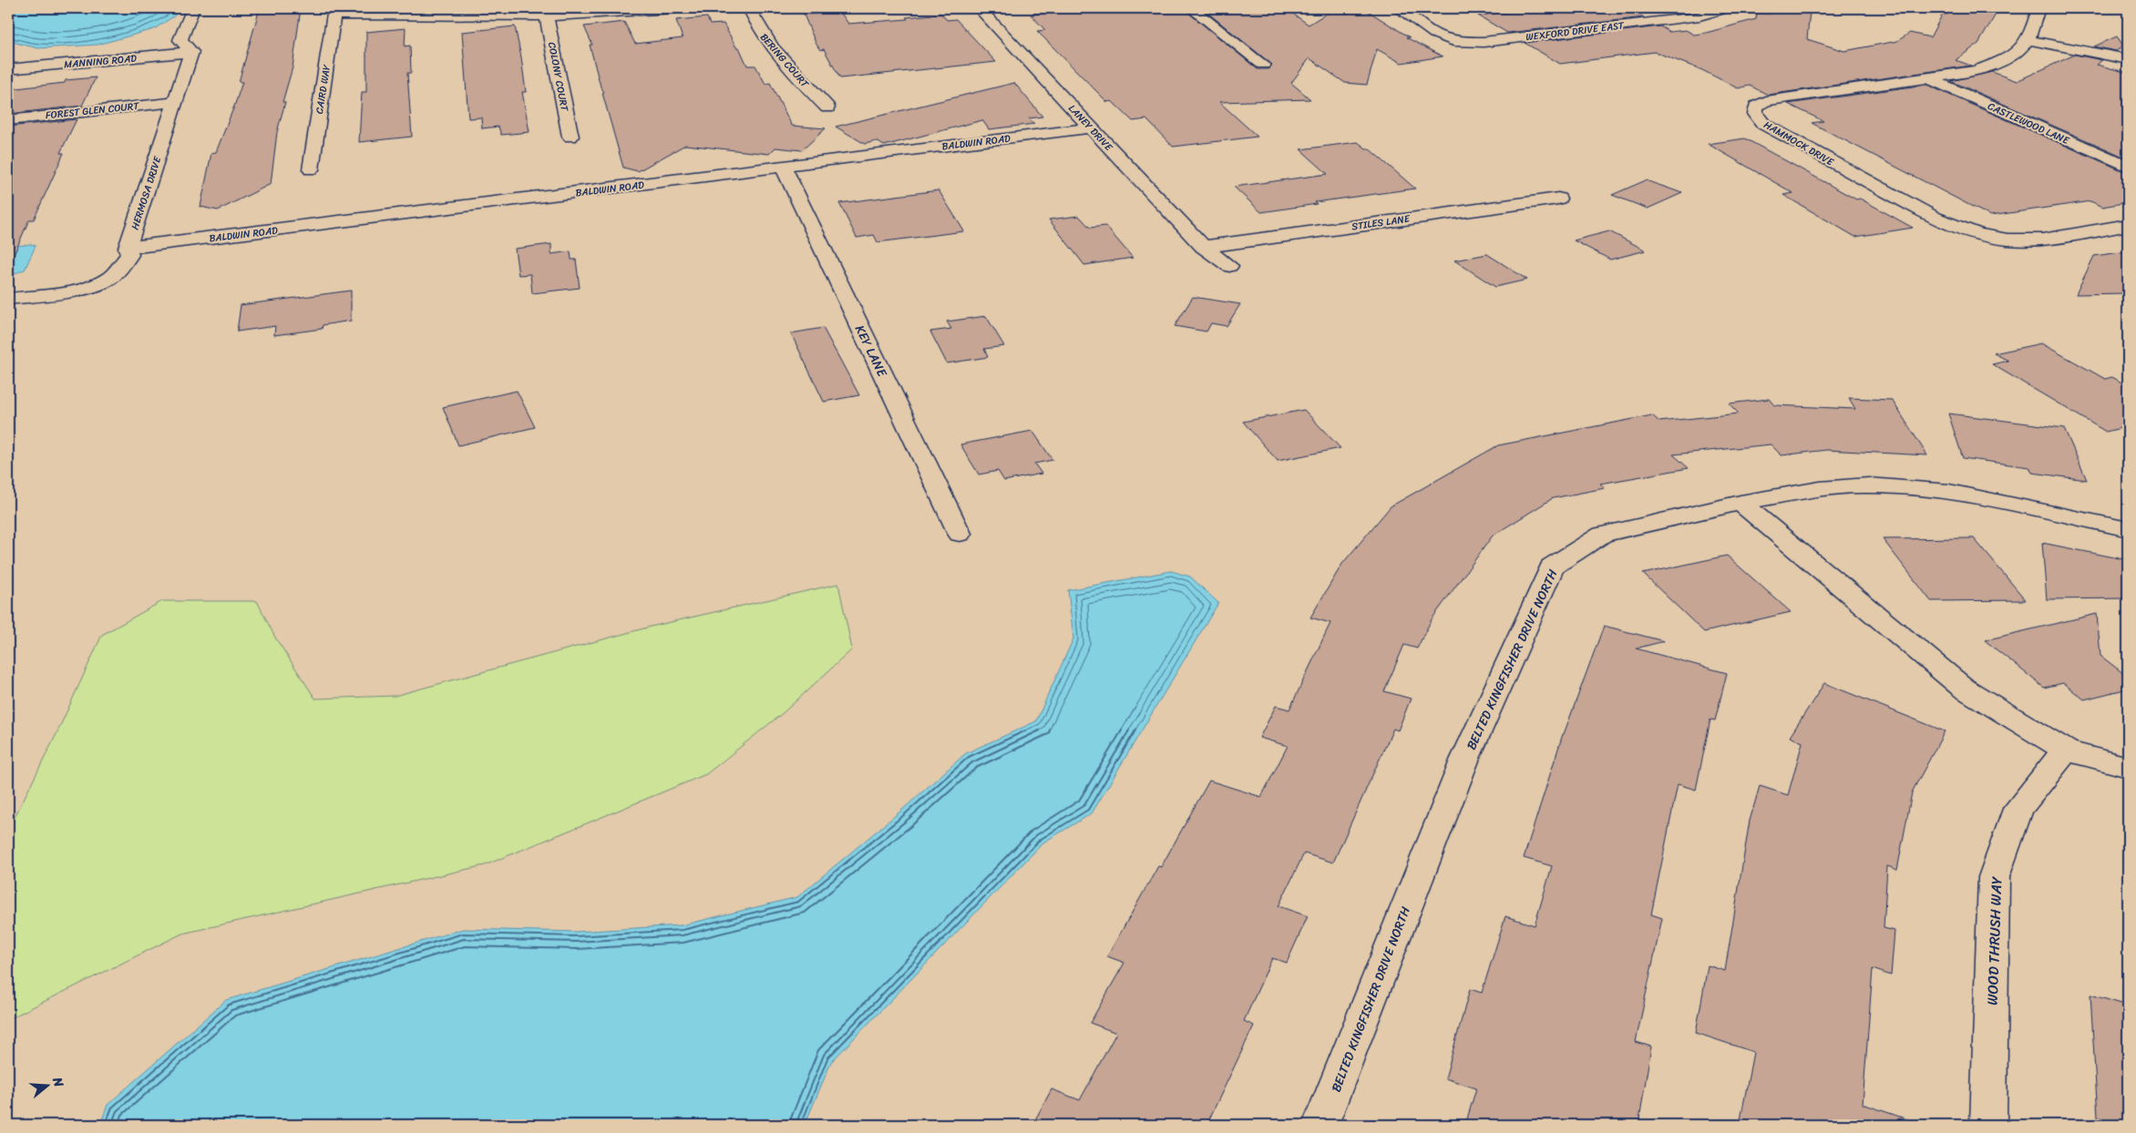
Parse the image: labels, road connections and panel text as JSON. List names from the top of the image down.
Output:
{
  "streets": {
    "street": [
      "WEXFORD DRIVE EAST",
      "BERING COURT",
      "MANNING ROAD",
      "COLONY COURT",
      "CAIRD WAY",
      "FOREST GLEN COURT",
      "CASTLEWOOD LANE",
      "LANEY DRIVE",
      "BALDWIN ROAD",
      "HAMMOCK DRIVE",
      "HERMOSA DRIVE",
      "STILES LANE",
      "KEY LANE",
      "BELTED KINGFISHER DRIVE NORTH",
      "WOOD THRUSH WAY"
    ]
  },
  "crossings": [
    ["MANNING ROAD", "HERMOSA DRIVE"],
    ["FOREST GLEN COURT", "HERMOSA DRIVE"],
    ["CASTLEWOOD LANE", "HAMMOCK DRIVE"],
    ["LANEY DRIVE", "BALDWIN ROAD"],
    ["LANEY DRIVE", "STILES LANE"],
    ["BALDWIN ROAD", "HERMOSA DRIVE"],
    ["BALDWIN ROAD", "KEY LANE"]
  ],
  "north": "right"
}
